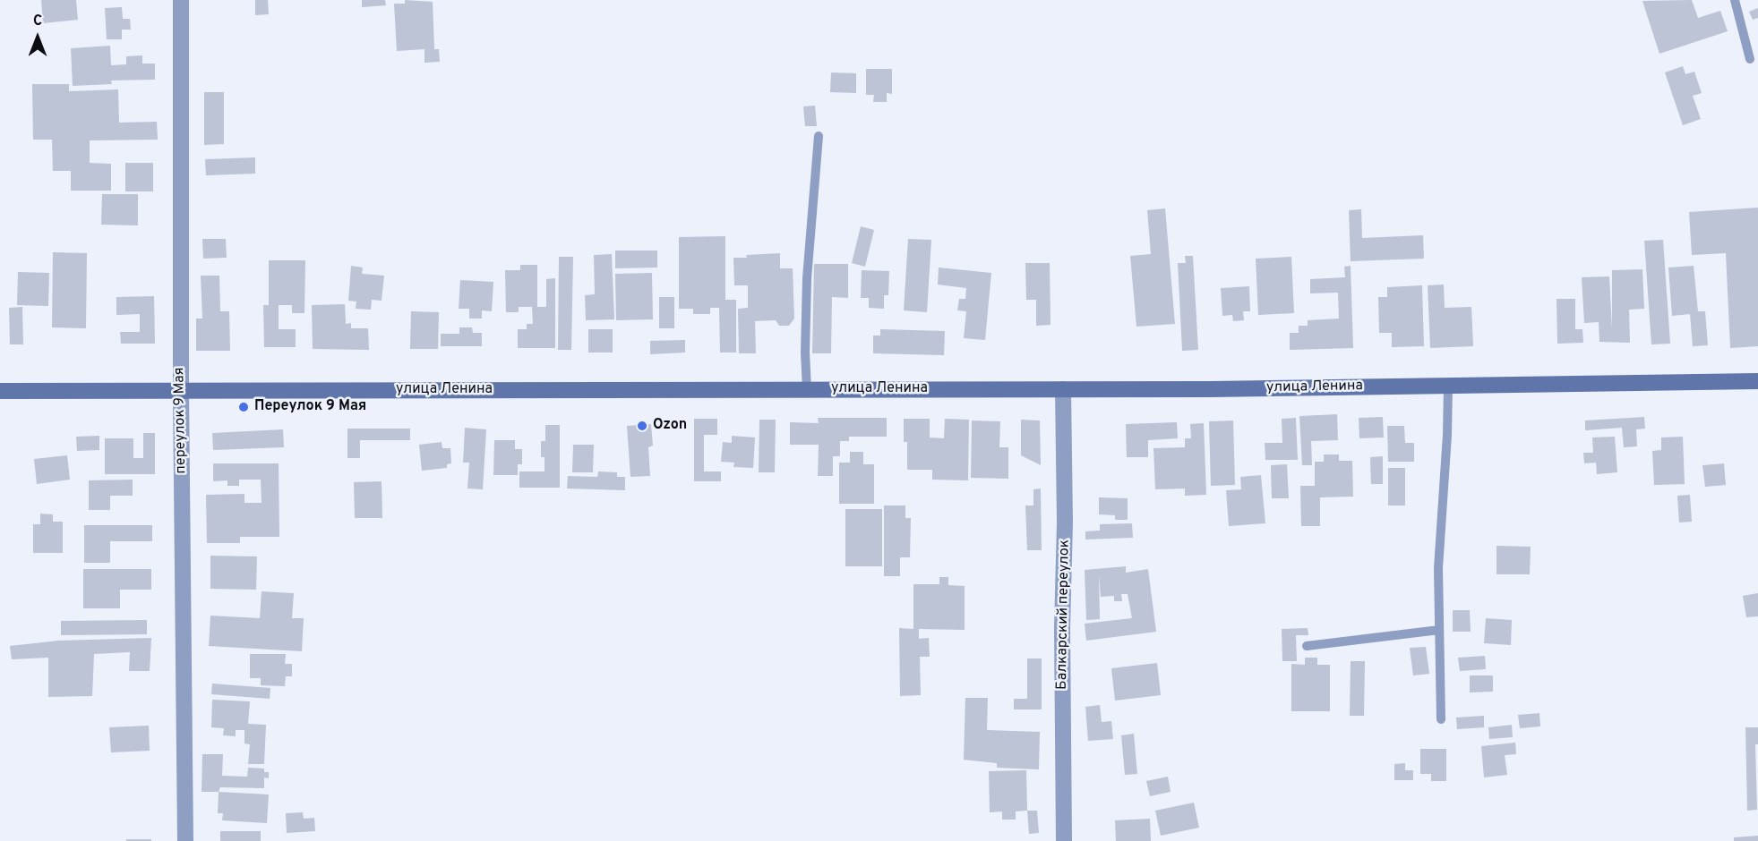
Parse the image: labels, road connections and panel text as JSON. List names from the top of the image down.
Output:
{
  "streets": {
    "street": ["улица Ленина", "переулок 9 Мая", "Балкарский переулок"]
  },
  "crossings": [
    ["улица Ленина", "переулок 9 Мая"],
    ["улица Ленина", "Балкарский переулок"]
  ],
  "places": ["Переулок 9 Мая", "Ozon"],
  "north": "top"
}
